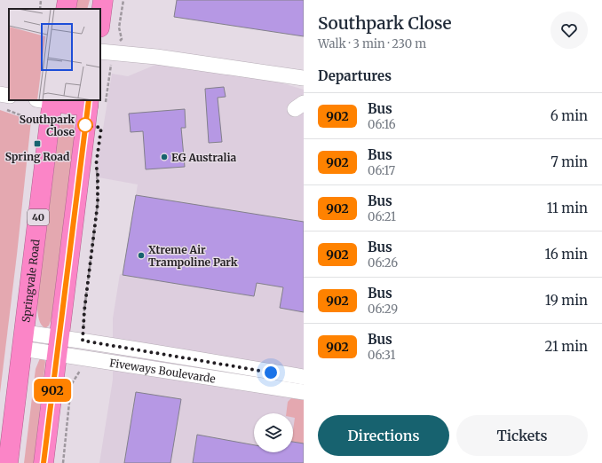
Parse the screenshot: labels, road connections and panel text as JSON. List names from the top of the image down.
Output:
{
  "streets": {
    "highway": ["40", "Springvale Road"],
    "street": ["Fiveways Boulevarde"]
  },
  "crossings": [
    ["Springvale Road", "Fiveways Boulevarde"]
  ],
  "places": {
    "other": ["Southpark Close", "EG Australia", "Xtreme Air Trampoline Park"],
    "transit": ["Spring Road"]
  },
  "lines": ["bus line 902"],
  "page": {
    "on_map": "902",
    "heading": [
      ["Southpark Close", "Walk · 3 min · 230 m"],
      "Departures"
    ],
    "list": [
      {
        "mark": "902",
        "name": "Bus",
        "note": "06:16",
        "value": "6 min"
      },
      {
        "mark": "902",
        "name": "Bus",
        "note": "06:17",
        "value": "7 min"
      },
      {
        "mark": "902",
        "name": "Bus",
        "note": "06:21",
        "value": "11 min"
      },
      {
        "mark": "902",
        "name": "Bus",
        "note": "06:26",
        "value": "16 min"
      },
      {
        "mark": "902",
        "name": "Bus",
        "note": "06:29",
        "value": "19 min"
      },
      {
        "mark": "902",
        "name": "Bus",
        "note": "06:31",
        "value": "21 min"
      }
    ],
    "buttons": ["Directions", "Tickets"]
  }
}
